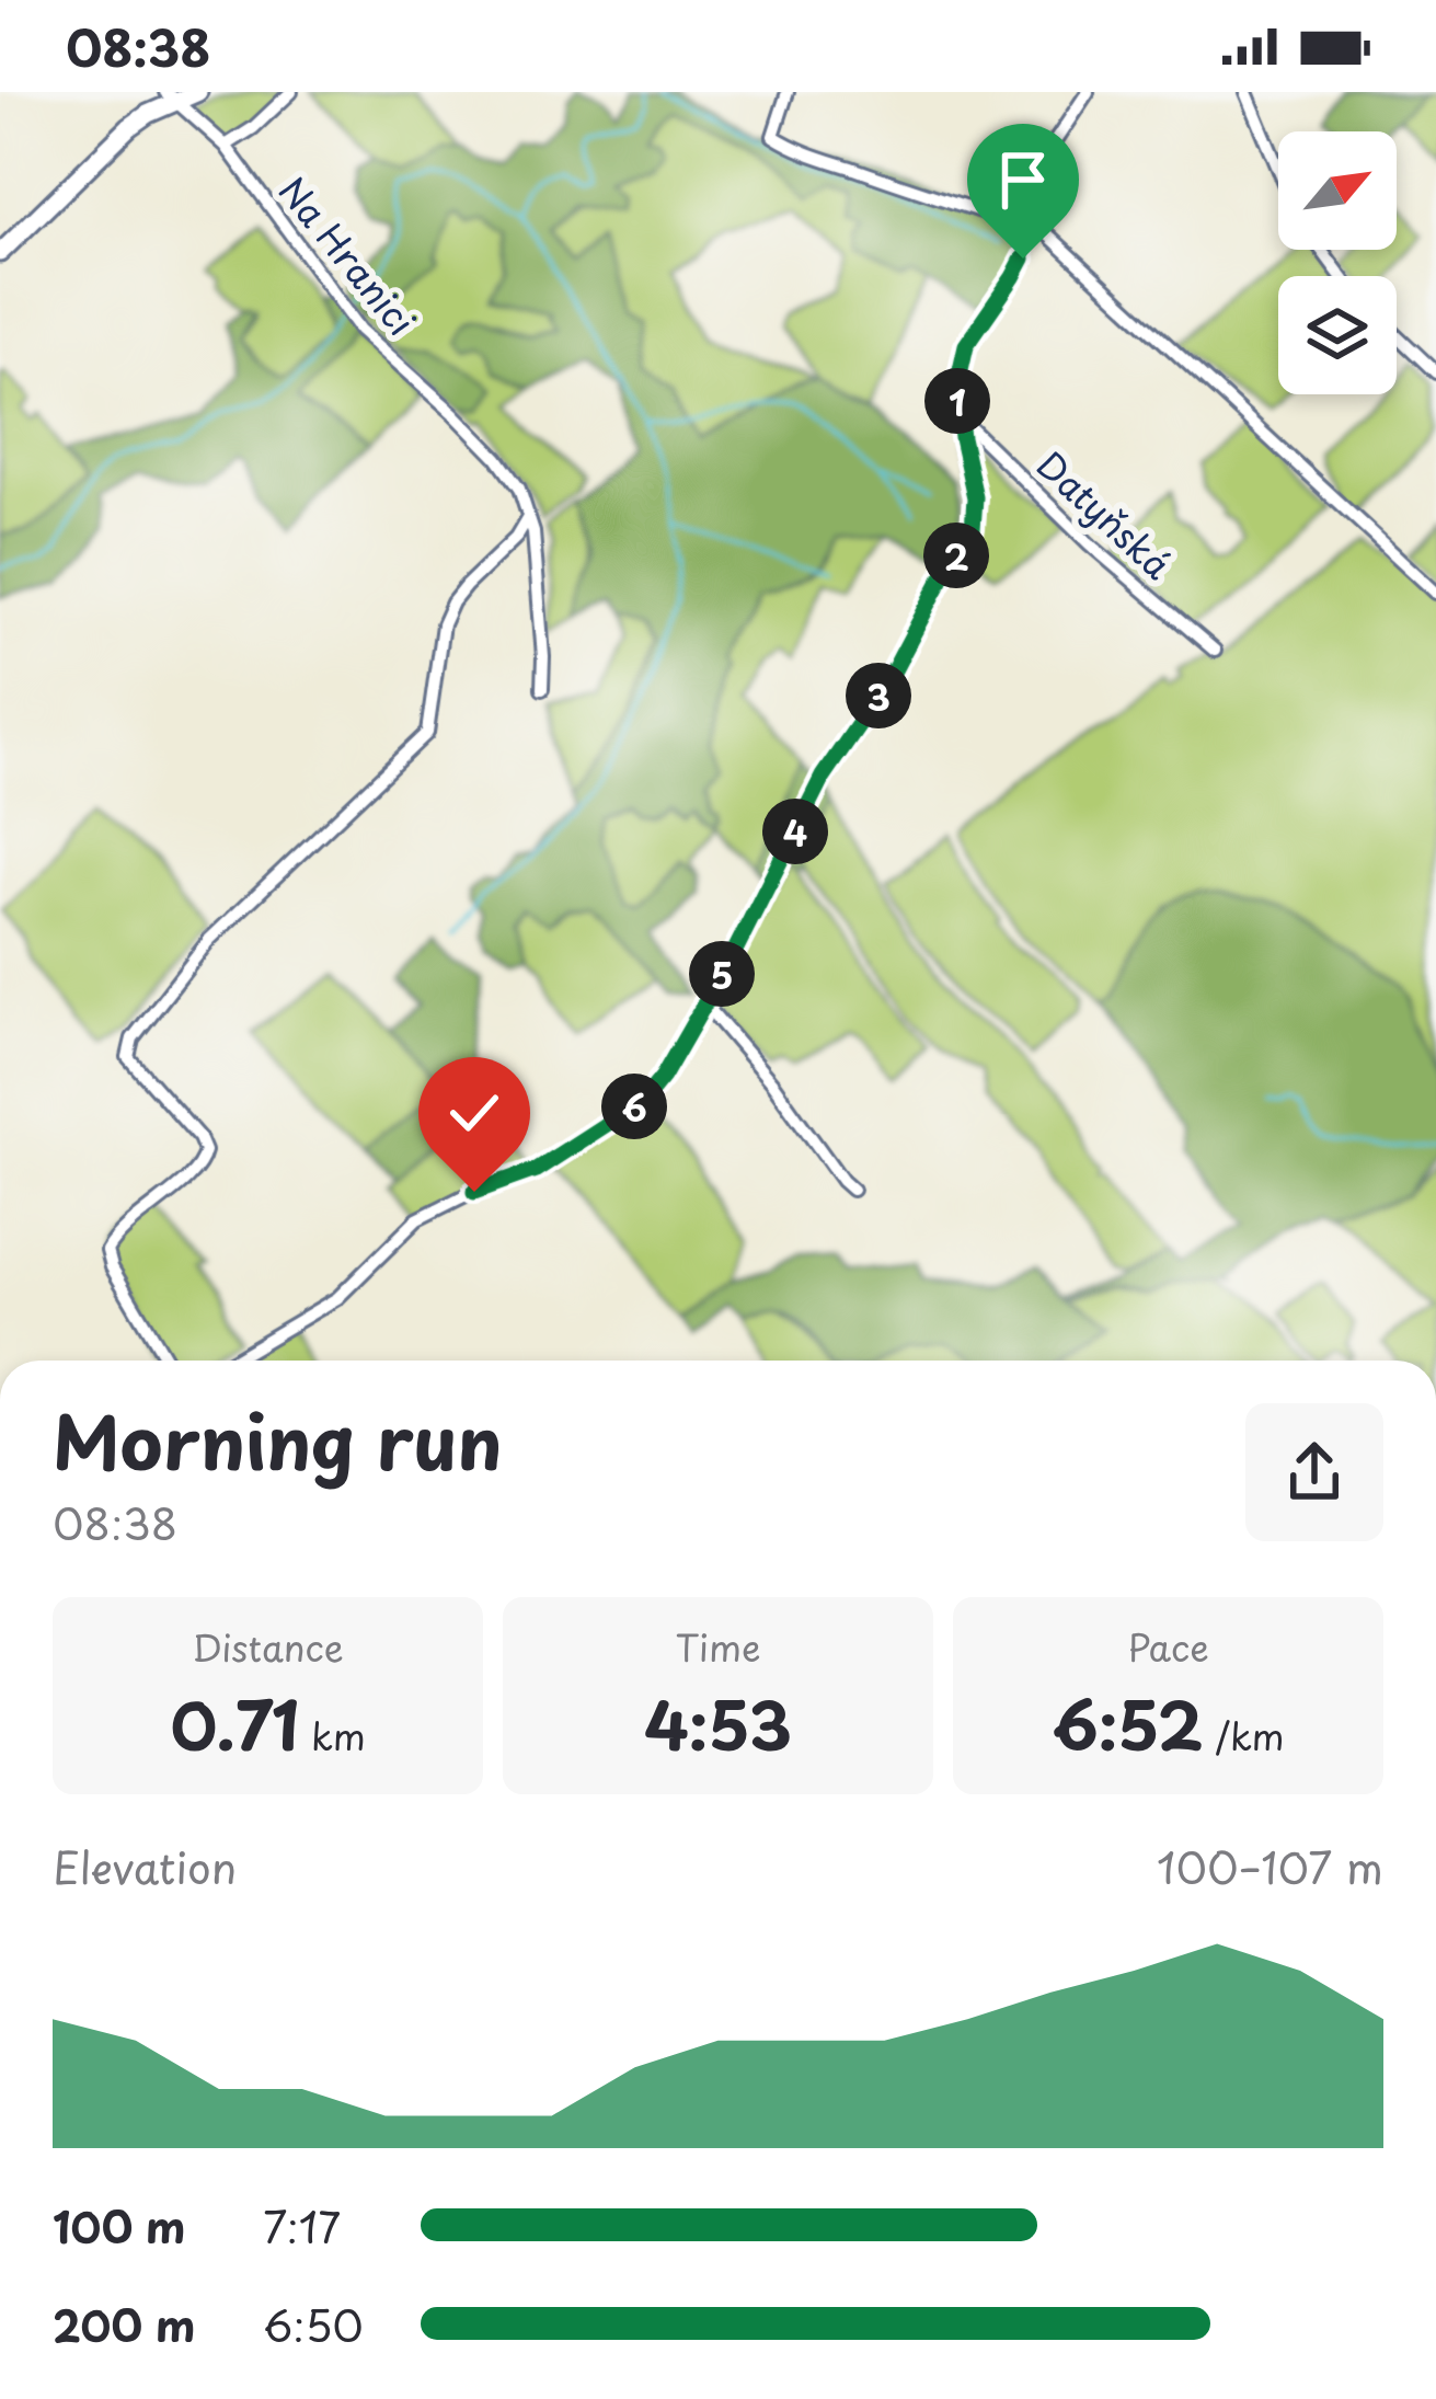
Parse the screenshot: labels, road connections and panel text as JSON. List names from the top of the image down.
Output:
{
  "streets": {
    "street": ["Na Hranici", "Datyňská"]
  },
  "north": "top right",
  "page": {
    "status": "08:38",
    "pins": [
      "1",
      "2",
      "3",
      "4",
      "5",
      "6"
    ],
    "heading": ["Morning run", "08:38"],
    "stats": [
      ["Distance", "0.71 km"],
      ["Time", "4:53"],
      ["Pace", "6:52 /km"]
    ],
    "chart": ["Elevation", "100–107 m"],
    "list": [
      {
        "name": "100 m",
        "note": "7:17"
      },
      {
        "name": "200 m",
        "note": "6:50"
      }
    ]
  }
}
